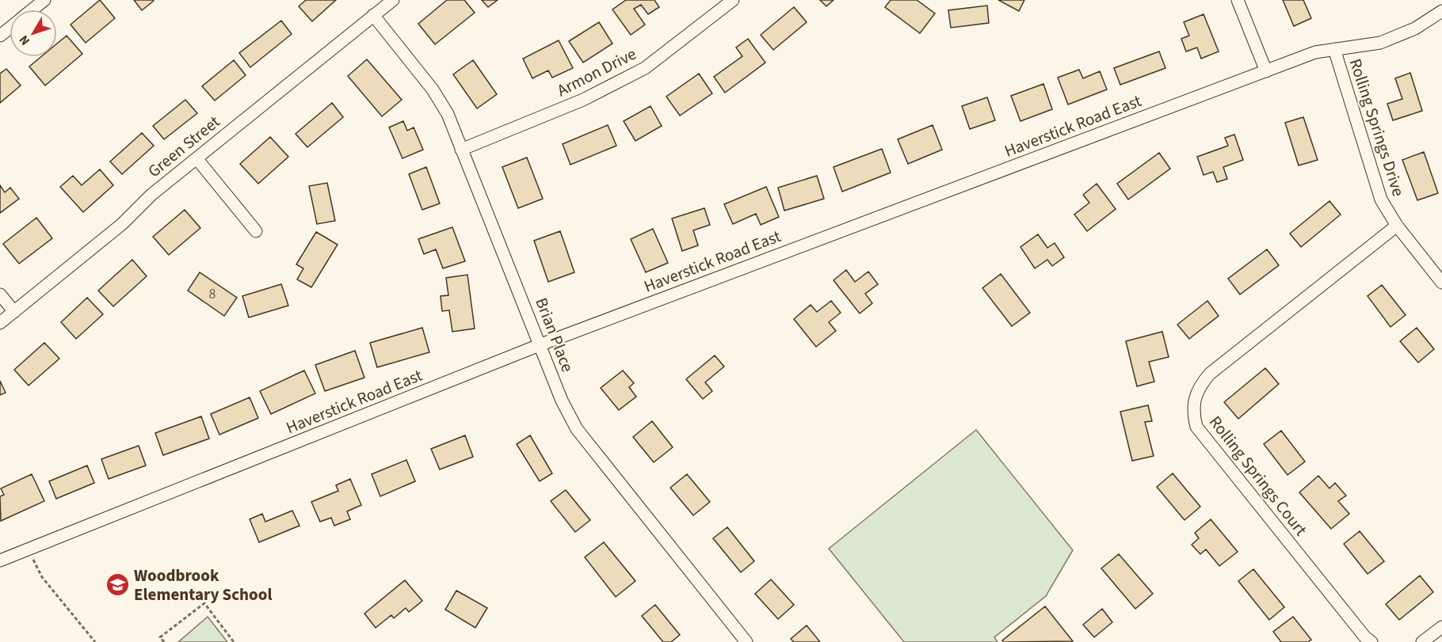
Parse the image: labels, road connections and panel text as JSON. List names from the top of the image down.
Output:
{
  "streets": {
    "street": [
      "Armon Drive",
      "Haverstick Road East",
      "Rolling Springs Drive",
      "Green Street",
      "Brian Place",
      "Rolling Springs Court"
    ]
  },
  "crossings": [
    ["Armon Drive", "Brian Place"],
    ["Haverstick Road East", "Rolling Springs Drive"],
    ["Haverstick Road East", "Brian Place"],
    ["Rolling Springs Drive", "Rolling Springs Court"],
    ["Green Street", "Brian Place"]
  ],
  "places": {
    "school or university": ["Woodbrook Elementary School"]
  },
  "house_numbers": ["8"],
  "north": "bottom left"
}
